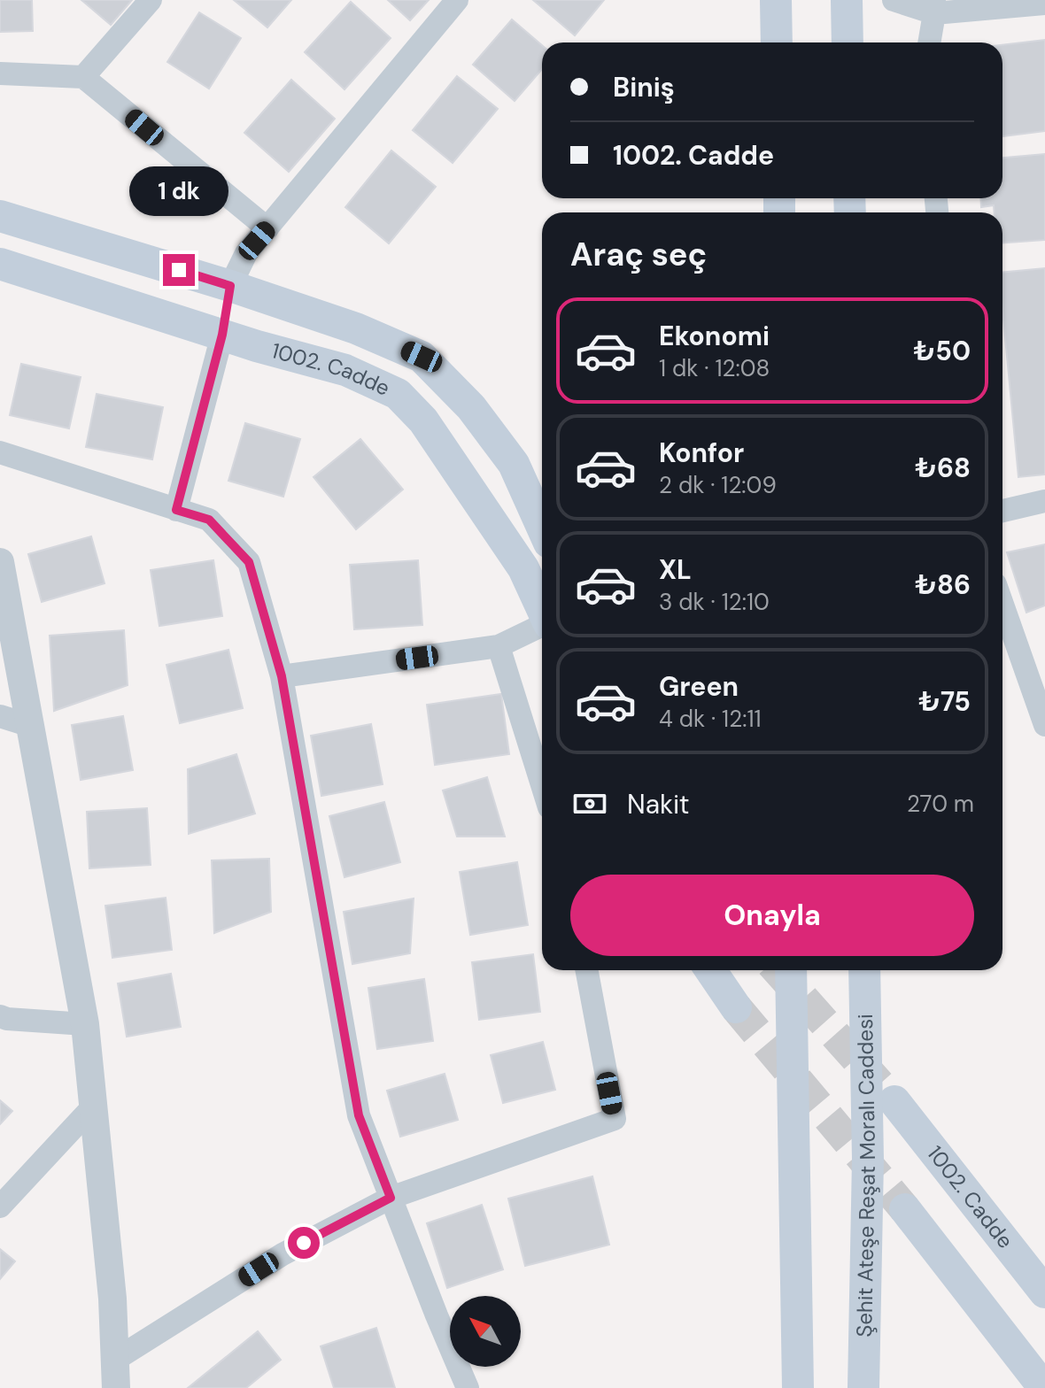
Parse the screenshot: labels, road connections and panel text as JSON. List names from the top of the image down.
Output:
{
  "streets": {
    "main road": ["1002. Cadde", "Şehit Ateşe Reşat Moralı Caddesi"]
  },
  "north": "top left",
  "page": {
    "banner": ["Biniş", "1002. Cadde"],
    "bubble": "1 dk",
    "heading": "Araç seç",
    "list": [
      {
        "name": "Ekonomi",
        "note": "1 dk · 12:08",
        "value": "₺50"
      },
      {
        "name": "Konfor",
        "note": "2 dk · 12:09",
        "value": "₺68"
      },
      {
        "name": "XL",
        "note": "3 dk · 12:10",
        "value": "₺86"
      },
      {
        "name": "Green",
        "note": "4 dk · 12:11",
        "value": "₺75"
      }
    ],
    "pay": ["Nakit", "270 m"],
    "buttons": "Onayla"
  }
}
